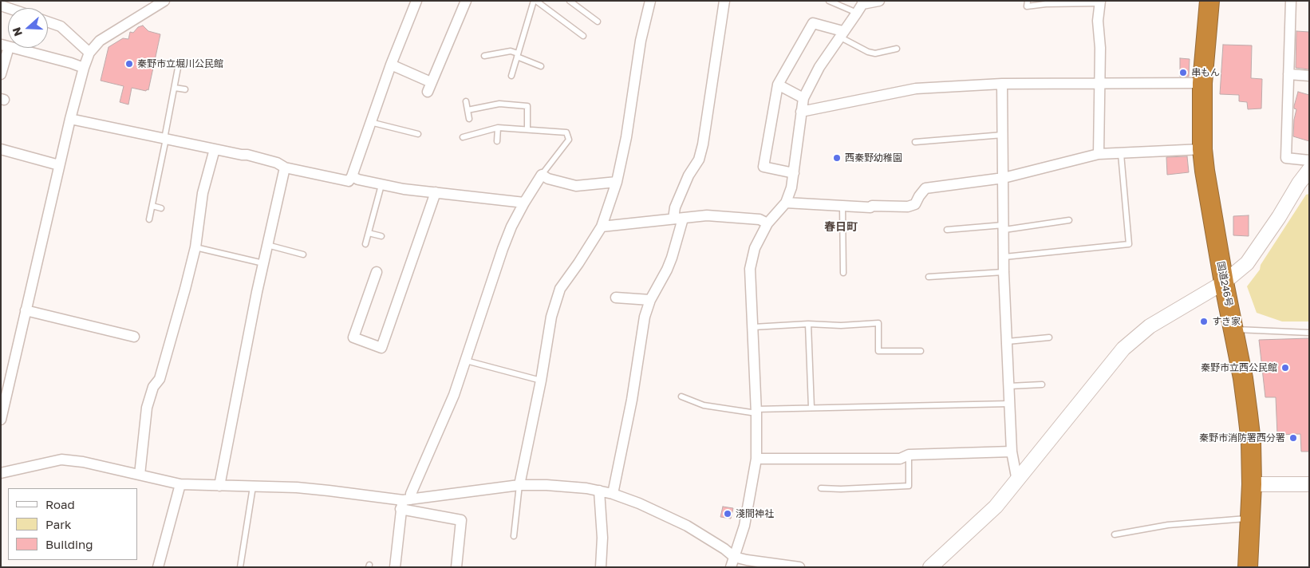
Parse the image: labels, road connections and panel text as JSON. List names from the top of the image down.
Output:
{
  "streets": {
    "highway": ["国道246号"]
  },
  "districts": ["春日町"],
  "places": [
    "秦野市立堀川公民館",
    "串もん",
    "西秦野幼稚園",
    "すき家",
    "秦野市立西公民館",
    "秦野市消防署西分署",
    "淺間神社"
  ],
  "legend": ["Road", "Park", "Building"],
  "north": "left"
}
